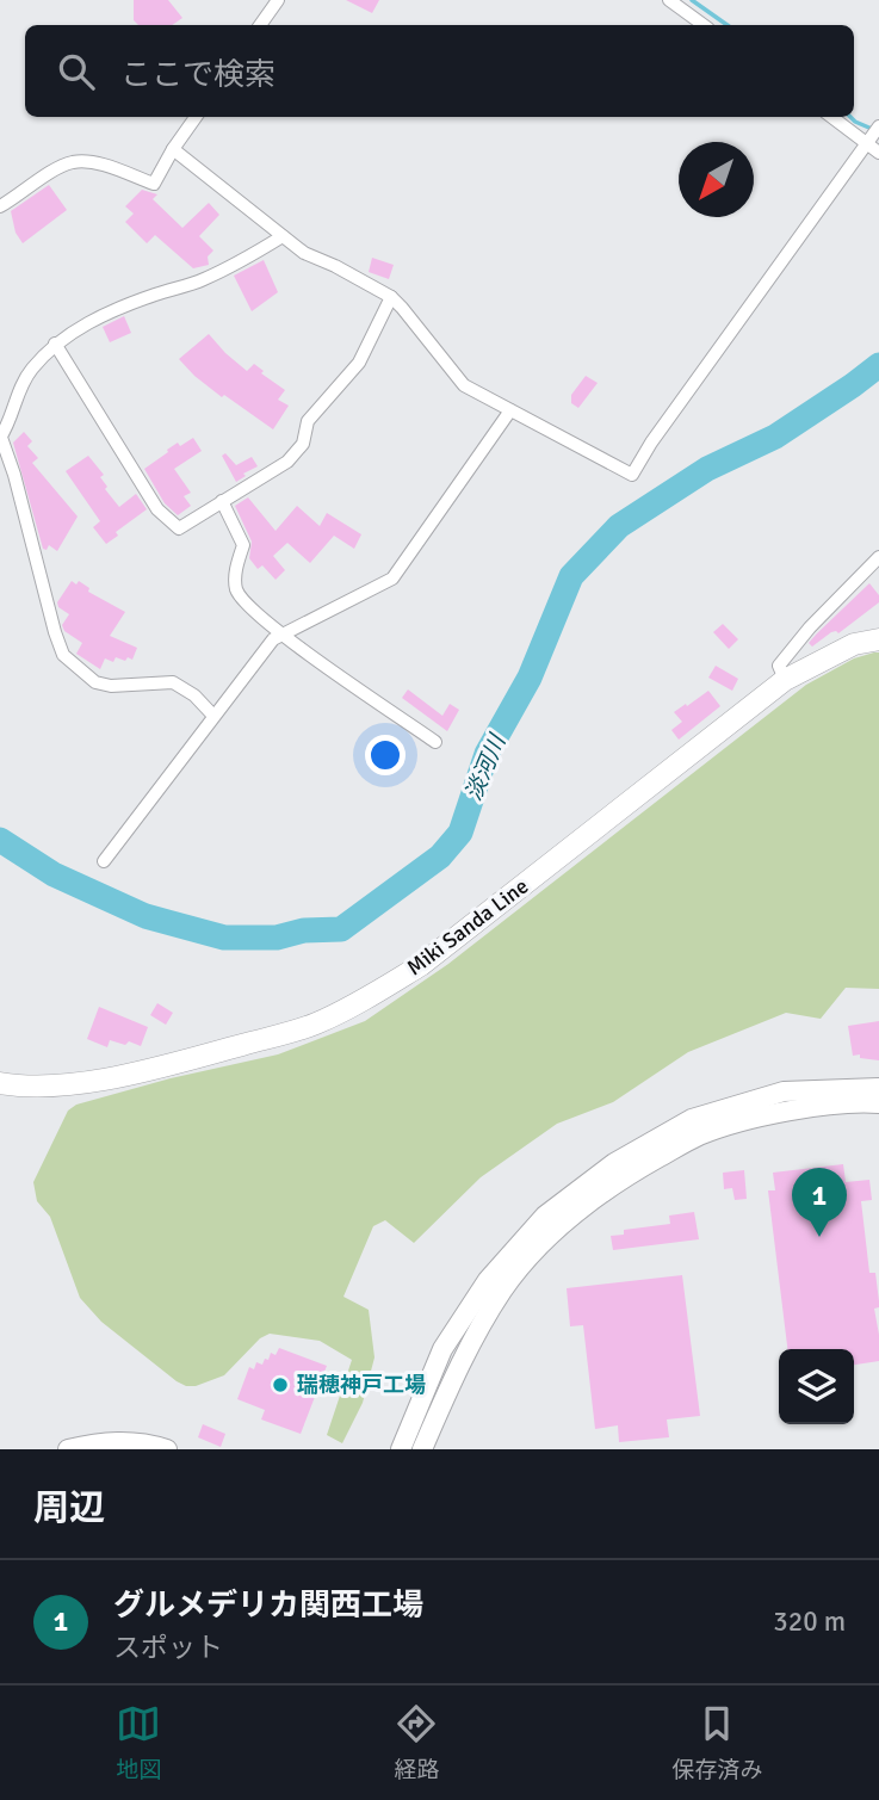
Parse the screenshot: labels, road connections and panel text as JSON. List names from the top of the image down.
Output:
{
  "streets": {
    "main road": ["Miki Sanda Line"]
  },
  "water": ["淡河川"],
  "places": ["瑞穂神戸工場"],
  "north": "bottom left",
  "page": {
    "search": "ここで検索",
    "pins": "1",
    "heading": "周辺",
    "list": [
      {
        "mark": "1",
        "name": "グルメデリカ関西工場",
        "note": "スポット",
        "value": "320 m"
      }
    ],
    "nav": ["地図", "経路", "保存済み"]
  }
}
